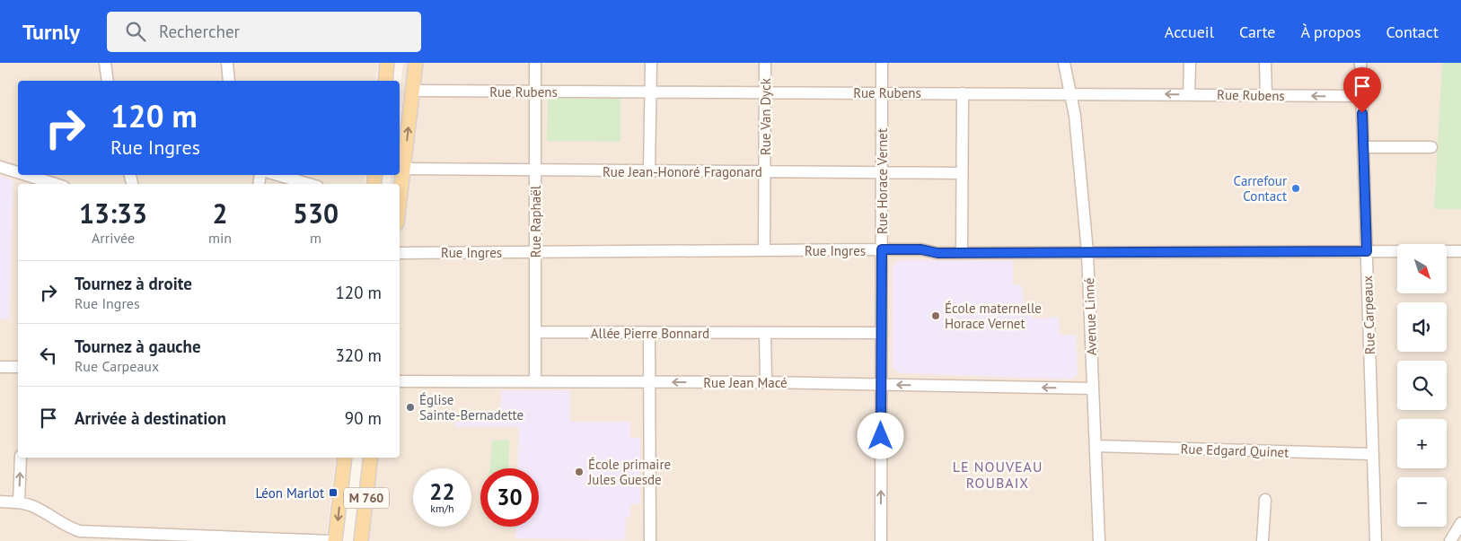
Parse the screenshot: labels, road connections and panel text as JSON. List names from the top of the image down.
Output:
{
  "streets": {
    "main road": ["M 760"],
    "street": [
      "Rue Rubens",
      "Rue Van Dyck",
      "Rue Jean-Honoré Fragonard",
      "Rue Horace Vernet",
      "Rue Raphaël",
      "Rue Ingres",
      "Rue Carpeaux",
      "Avenue Linné",
      "Allée Pierre Bonnard",
      "Rue Jean Macé",
      "Rue Edgard Quinet"
    ]
  },
  "crossings": [
    ["Rue Rubens", "Rue Van Dyck"],
    ["Rue Rubens", "Rue Horace Vernet"],
    ["Rue Rubens", "Rue Raphaël"],
    ["Rue Rubens", "Rue Carpeaux"],
    ["Rue Rubens", "Avenue Linné"],
    ["Rue Van Dyck", "Rue Jean-Honoré Fragonard"],
    ["Rue Van Dyck", "Rue Ingres"],
    ["Rue Jean-Honoré Fragonard", "Rue Horace Vernet"],
    ["Rue Jean-Honoré Fragonard", "Rue Raphaël"],
    ["Rue Horace Vernet", "Rue Ingres"],
    ["Rue Horace Vernet", "Allée Pierre Bonnard"],
    ["Rue Horace Vernet", "Rue Jean Macé"],
    ["Rue Raphaël", "Rue Ingres"],
    ["Rue Raphaël", "Allée Pierre Bonnard"],
    ["Rue Raphaël", "Rue Jean Macé"],
    ["Rue Ingres", "Rue Carpeaux"],
    ["Rue Ingres", "Avenue Linné"],
    ["Rue Carpeaux", "Rue Edgard Quinet"],
    ["Avenue Linné", "Rue Jean Macé"],
    ["Avenue Linné", "Rue Edgard Quinet"]
  ],
  "one_way": ["Rue Jean Macé"],
  "districts": ["LE NOUVEAU ROUBAIX"],
  "places": {
    "other": [
      "Carrefour Contact",
      "École maternelle Horace Vernet",
      "Église Sainte-Bernadette",
      "École primaire Jules Guesde"
    ],
    "transit": ["Léon Marlot"]
  },
  "north": "bottom right",
  "page": {
    "header": "Turnly",
    "search": "Rechercher",
    "nav": [
      "Accueil",
      "Carte",
      "À propos",
      "Contact"
    ],
    "turn": ["120 m", "Rue Ingres"],
    "eta": [
      "13:33",
      "Arrivée",
      "2",
      "min",
      "530",
      "m"
    ],
    "map_buttons": ["+", "−"],
    "list": [
      {
        "name": "Tournez à droite",
        "note": "Rue Ingres",
        "value": "120 m"
      },
      {
        "name": "Tournez à gauche",
        "note": "Rue Carpeaux",
        "value": "320 m"
      },
      {
        "name": "Arrivée à destination",
        "value": "90 m"
      }
    ],
    "speed": "22 km/h",
    "limit": "30"
  }
}
